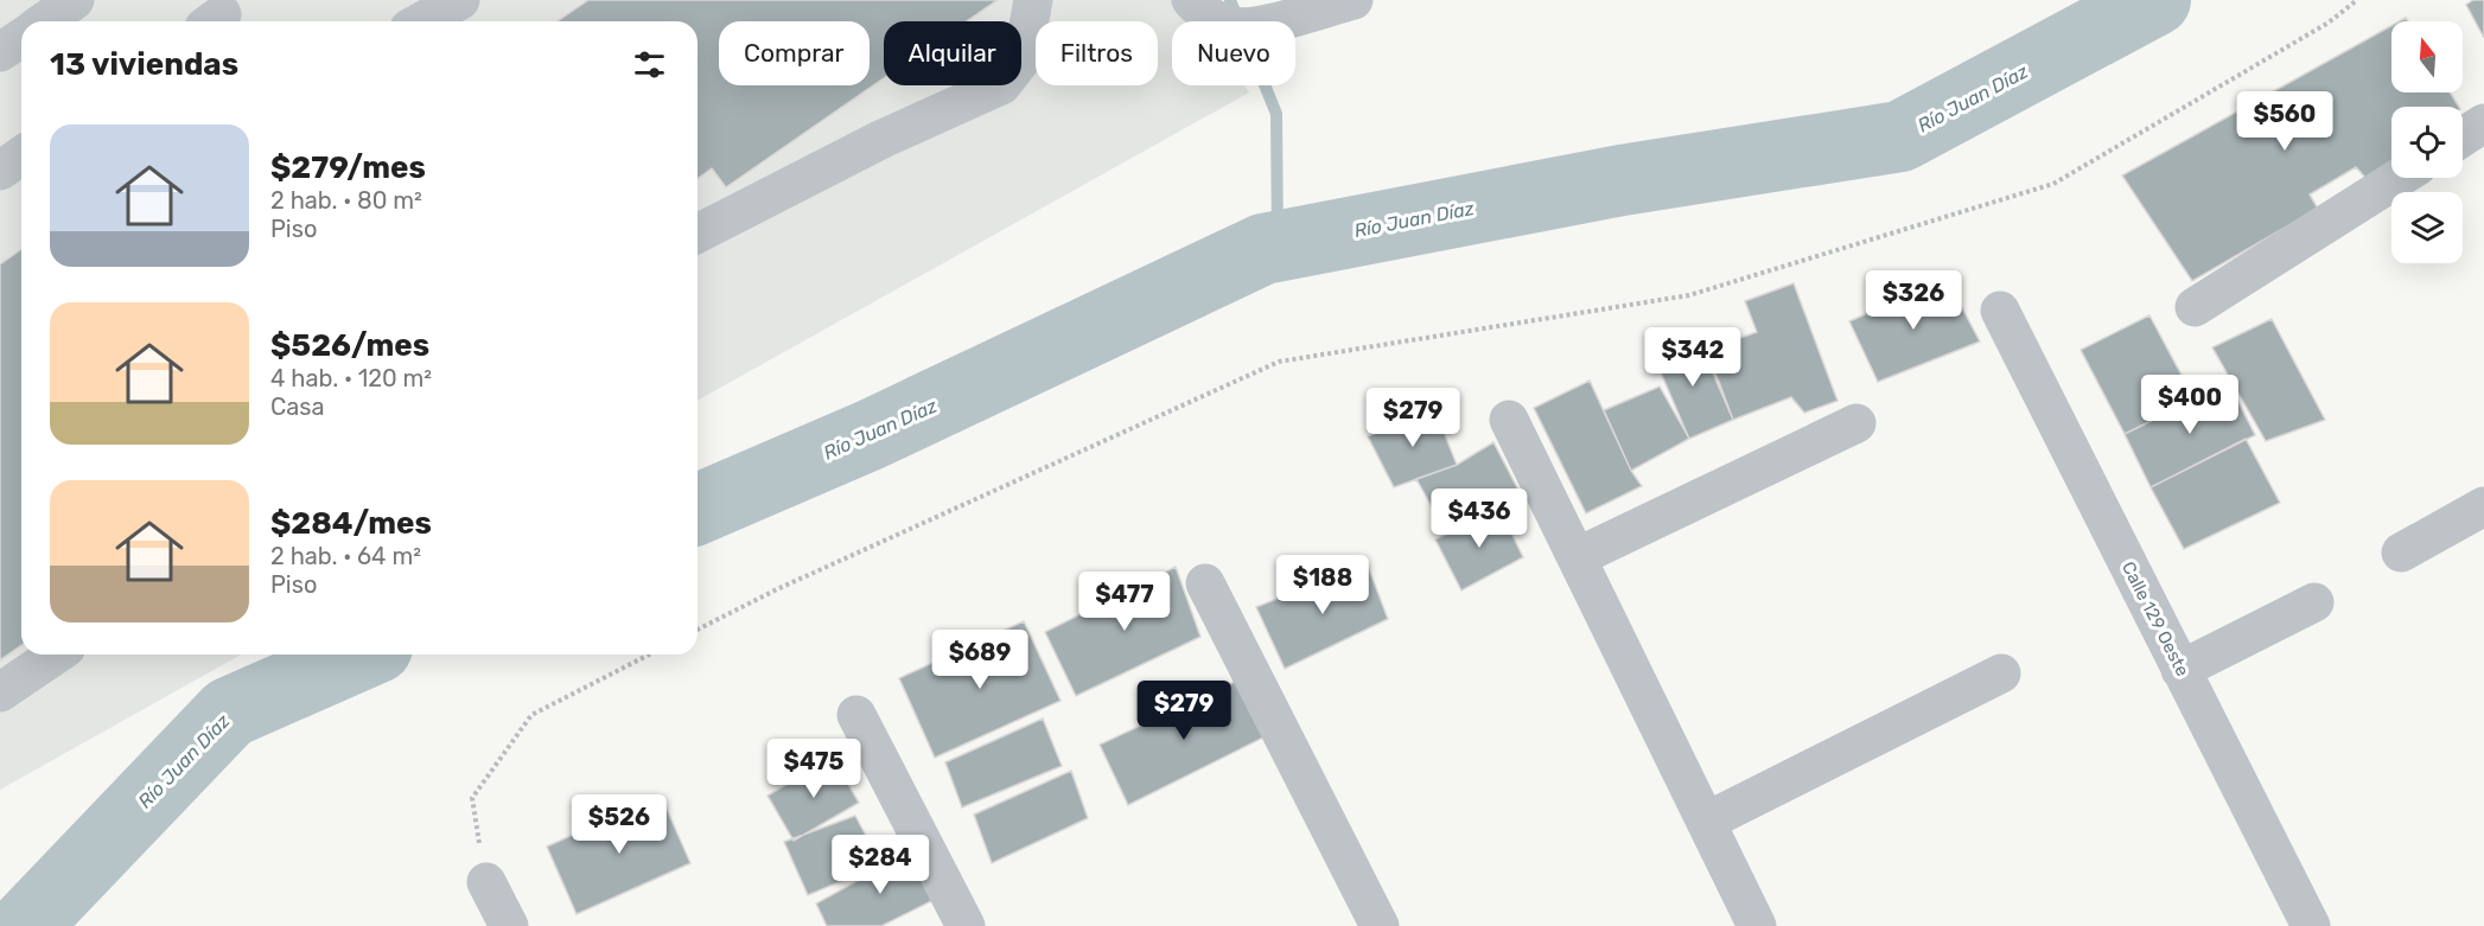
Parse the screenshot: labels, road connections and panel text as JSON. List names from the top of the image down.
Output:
{
  "streets": {
    "street": ["Calle 129 Oeste"]
  },
  "water": ["Río Juan Díaz"],
  "north": "top",
  "page": {
    "chip": [
      "Comprar",
      "Alquilar",
      "Filtros",
      "Nuevo"
    ],
    "heading": "13 viviendas",
    "price": [
      "$560",
      "$326",
      "$342",
      "$400",
      "$279",
      "$436",
      "$188",
      "$477",
      "$689",
      "$279",
      "$475",
      "$526",
      "$284"
    ],
    "list": [
      {
        "name": "$279/mes",
        "note": "2 hab. · 80 m² · Piso"
      },
      {
        "name": "$526/mes",
        "note": "4 hab. · 120 m² · Casa"
      },
      {
        "name": "$284/mes",
        "note": "2 hab. · 64 m² · Piso"
      }
    ]
  }
}
